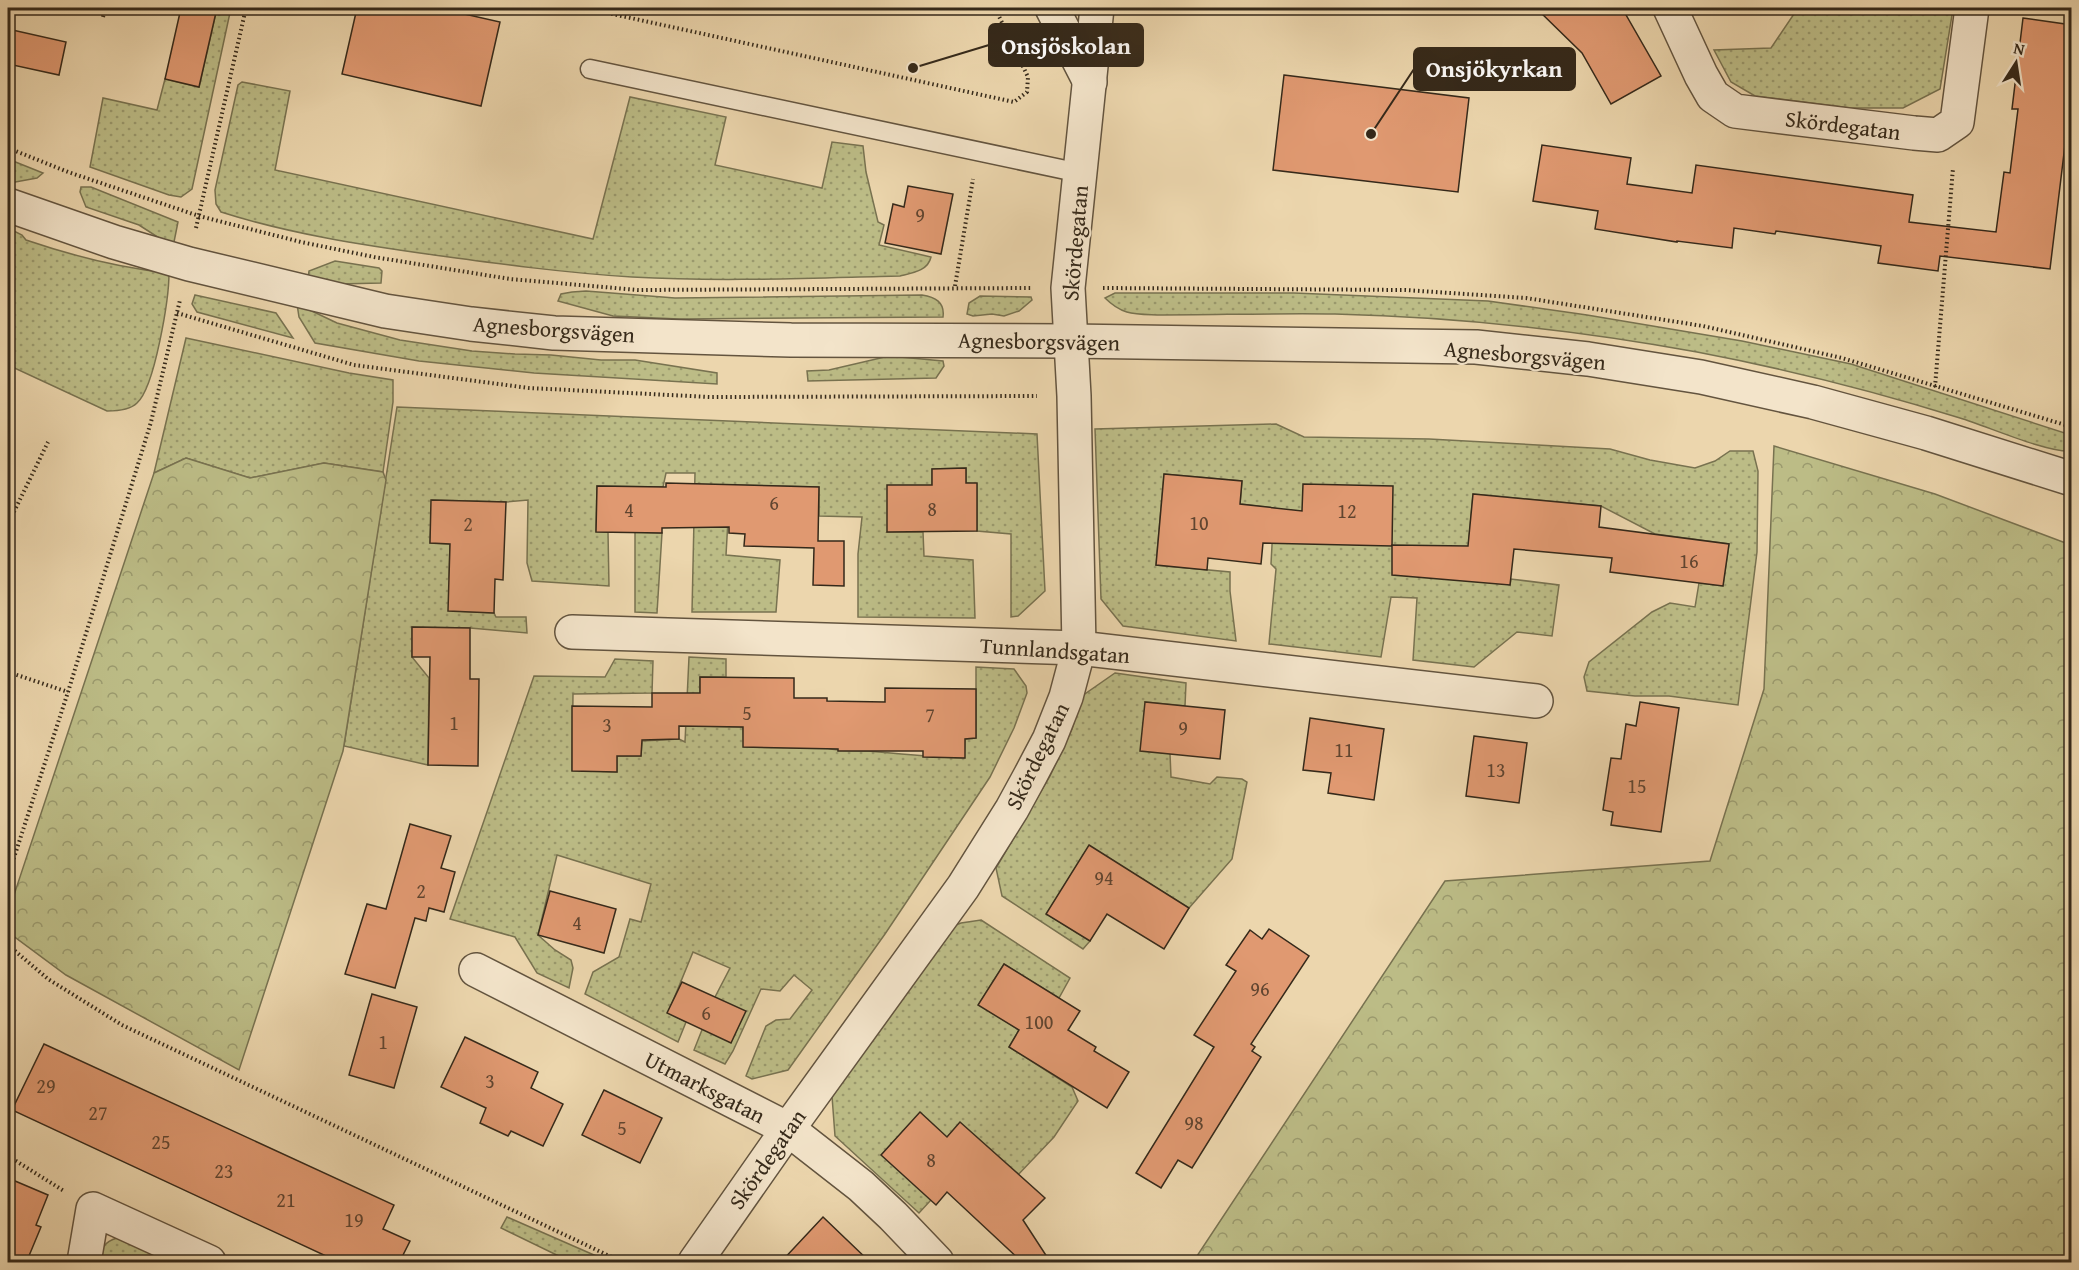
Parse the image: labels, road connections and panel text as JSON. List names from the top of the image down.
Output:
{
  "streets": {
    "street": [
      "Skördegatan",
      "Agnesborgsvägen",
      "Tunnlandsgatan",
      "Utmarksgatan"
    ]
  },
  "crossings": [
    ["Skördegatan", "Agnesborgsvägen"],
    ["Skördegatan", "Tunnlandsgatan"],
    ["Skördegatan", "Utmarksgatan"]
  ],
  "places": ["Onsjöskolan", "Onsjökyrkan"],
  "house_numbers": [
    "9",
    "6",
    "8",
    "4",
    "12",
    "10",
    "2",
    "16",
    "5",
    "7",
    "1",
    "3",
    "9",
    "11",
    "13",
    "15",
    "94",
    "2",
    "4",
    "96",
    "6",
    "100",
    "1",
    "3",
    "29",
    "27",
    "98",
    "5",
    "25",
    "8",
    "23",
    "21",
    "19"
  ],
  "north": "top"
}
